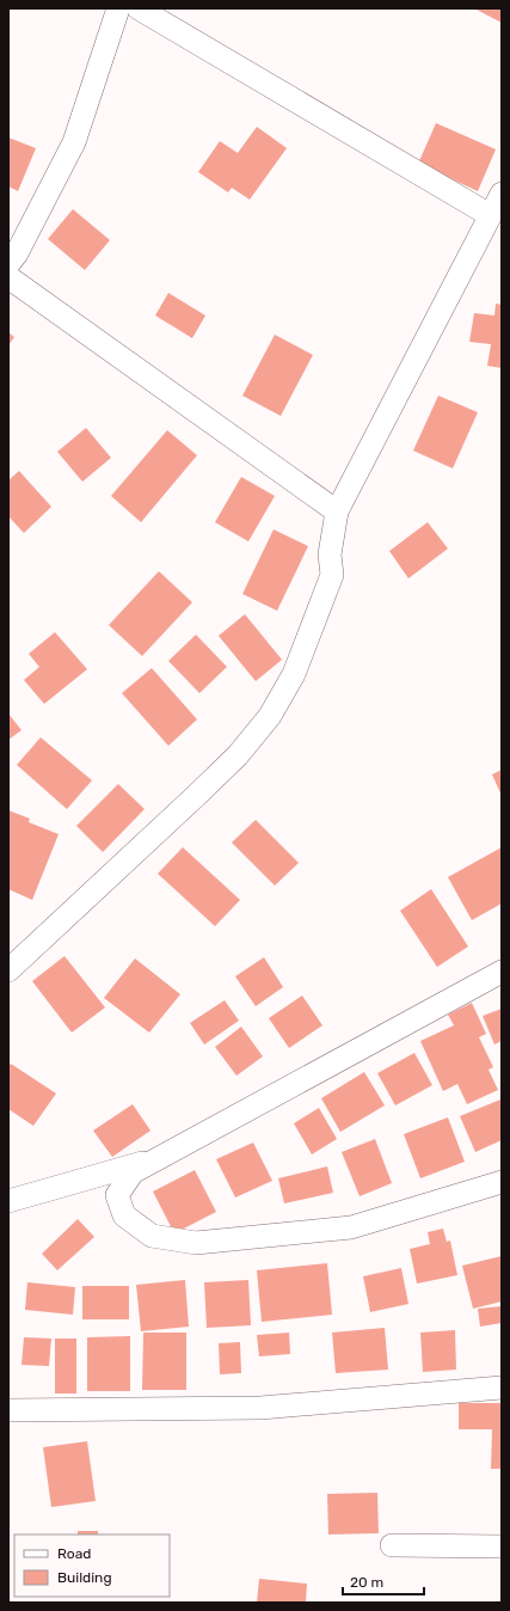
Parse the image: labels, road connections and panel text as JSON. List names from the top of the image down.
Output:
{
  "legend": ["Road", "Building"],
  "scale_bar": "20 m"
}
